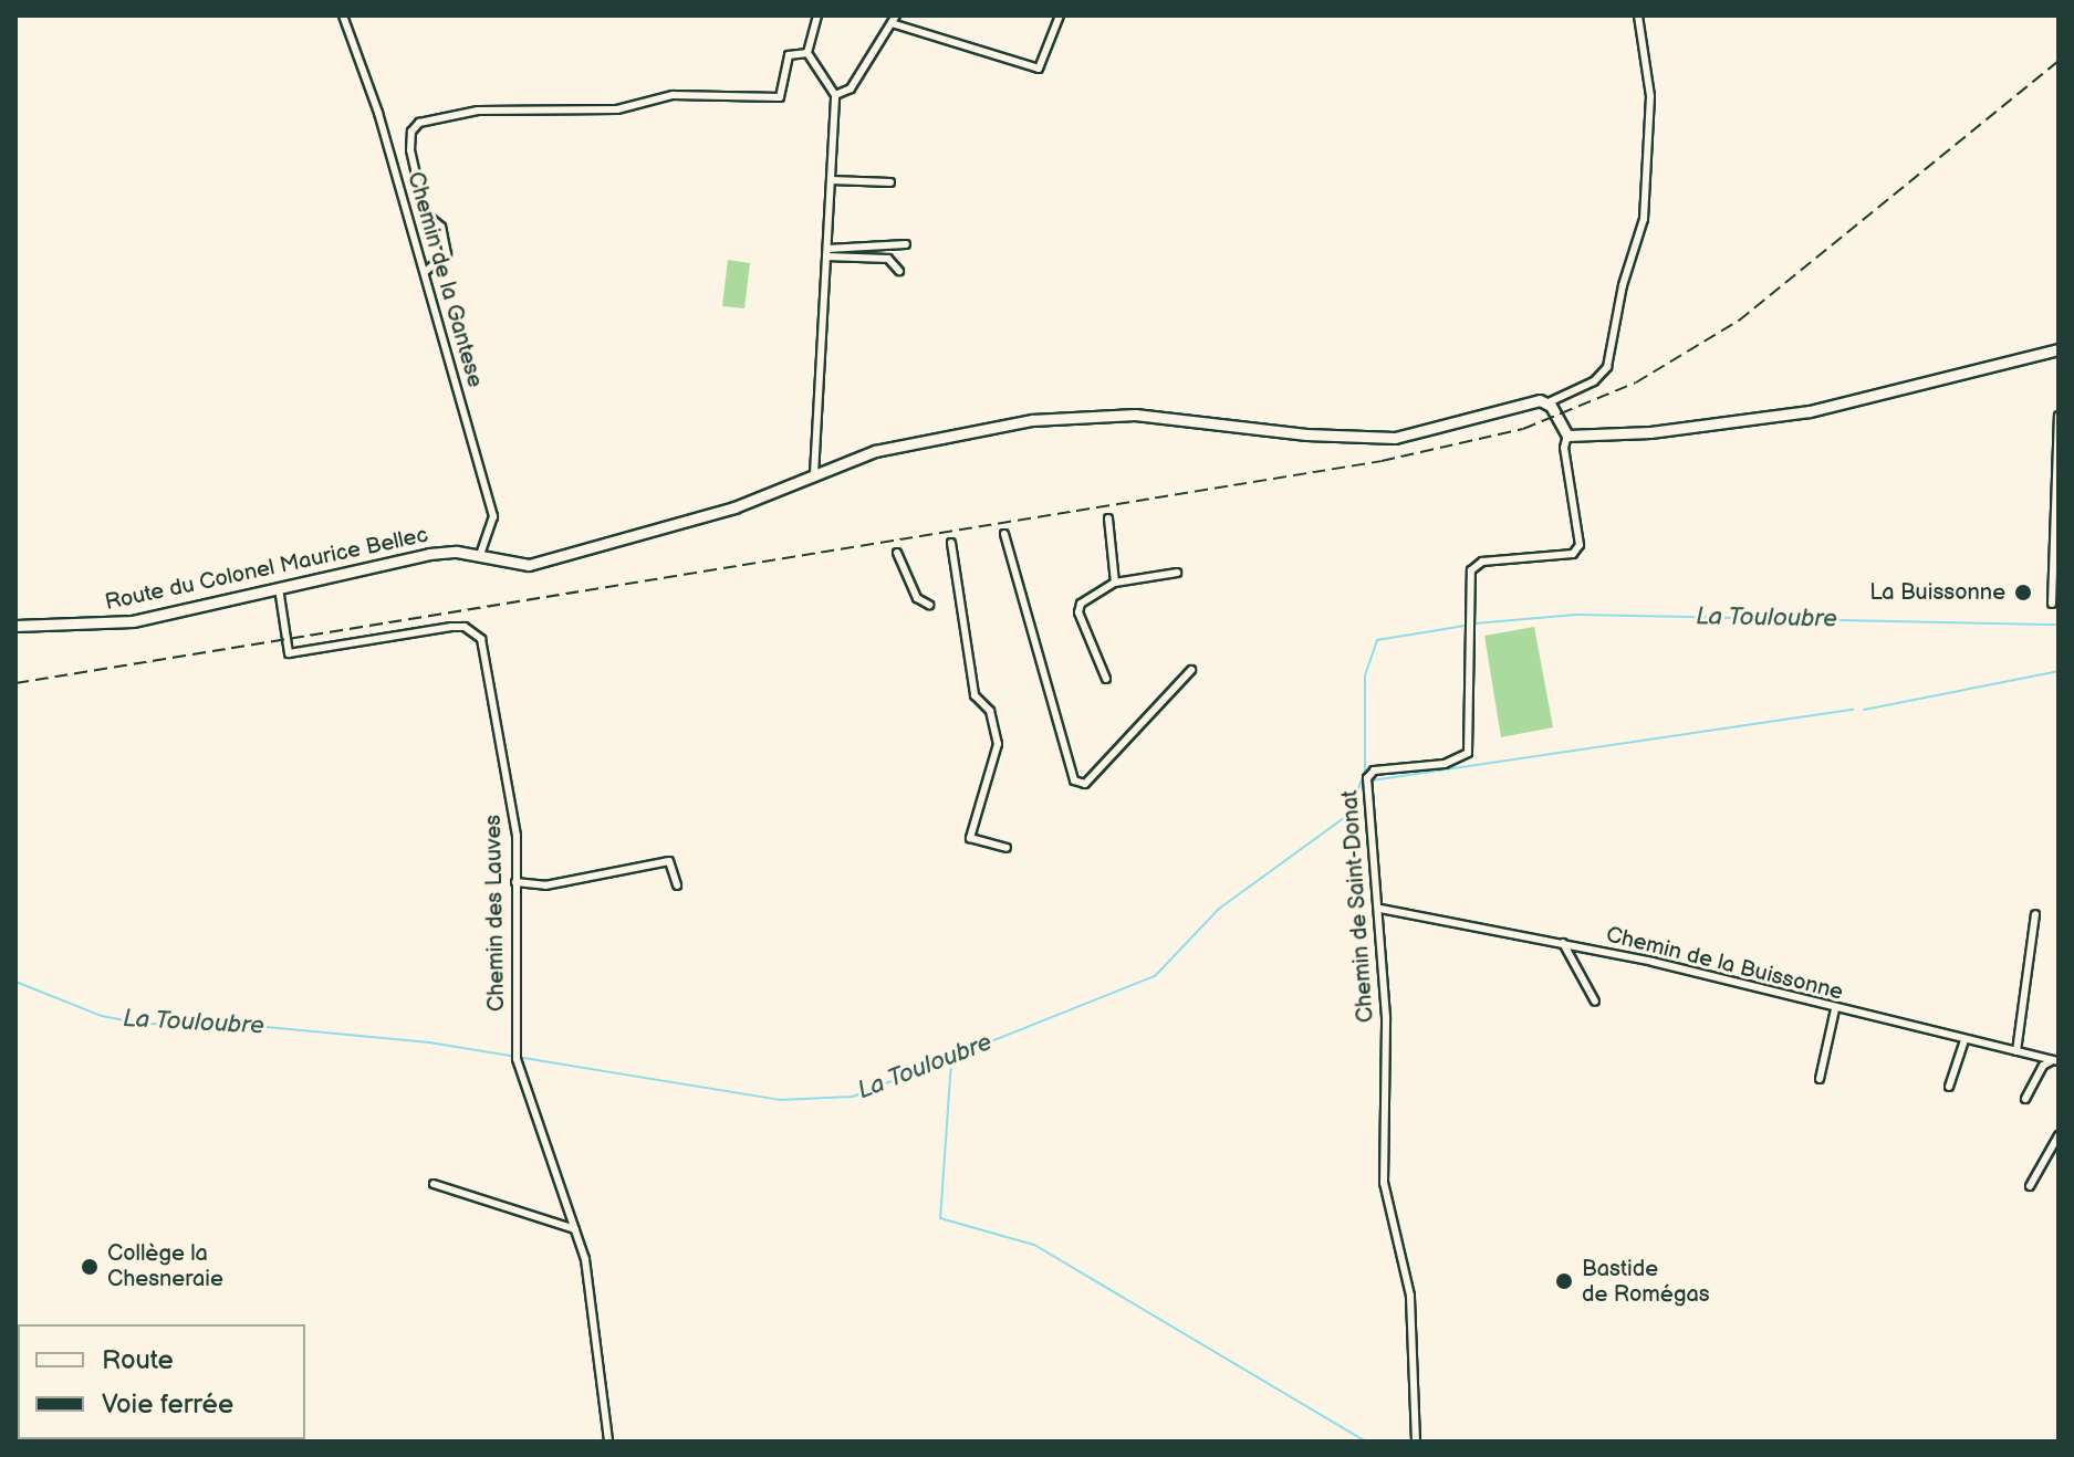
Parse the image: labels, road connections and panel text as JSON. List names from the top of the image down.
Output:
{
  "streets": {
    "main road": ["Route du Colonel Maurice Bellec"],
    "street": [
      "Chemin de la Gantese",
      "Chemin de Saint-Donat",
      "Chemin des Lauves",
      "Chemin de la Buissonne"
    ]
  },
  "crossings": [
    ["Chemin de la Gantese", "Route du Colonel Maurice Bellec"],
    ["Route du Colonel Maurice Bellec", "Chemin des Lauves"],
    ["Chemin de Saint-Donat", "Chemin de la Buissonne"]
  ],
  "water": ["La Touloubre"],
  "places": ["La Buissonne", "Collège la Chesneraie", "Bastide de Romégas"],
  "legend": ["Route", "Voie ferrée"]
}
